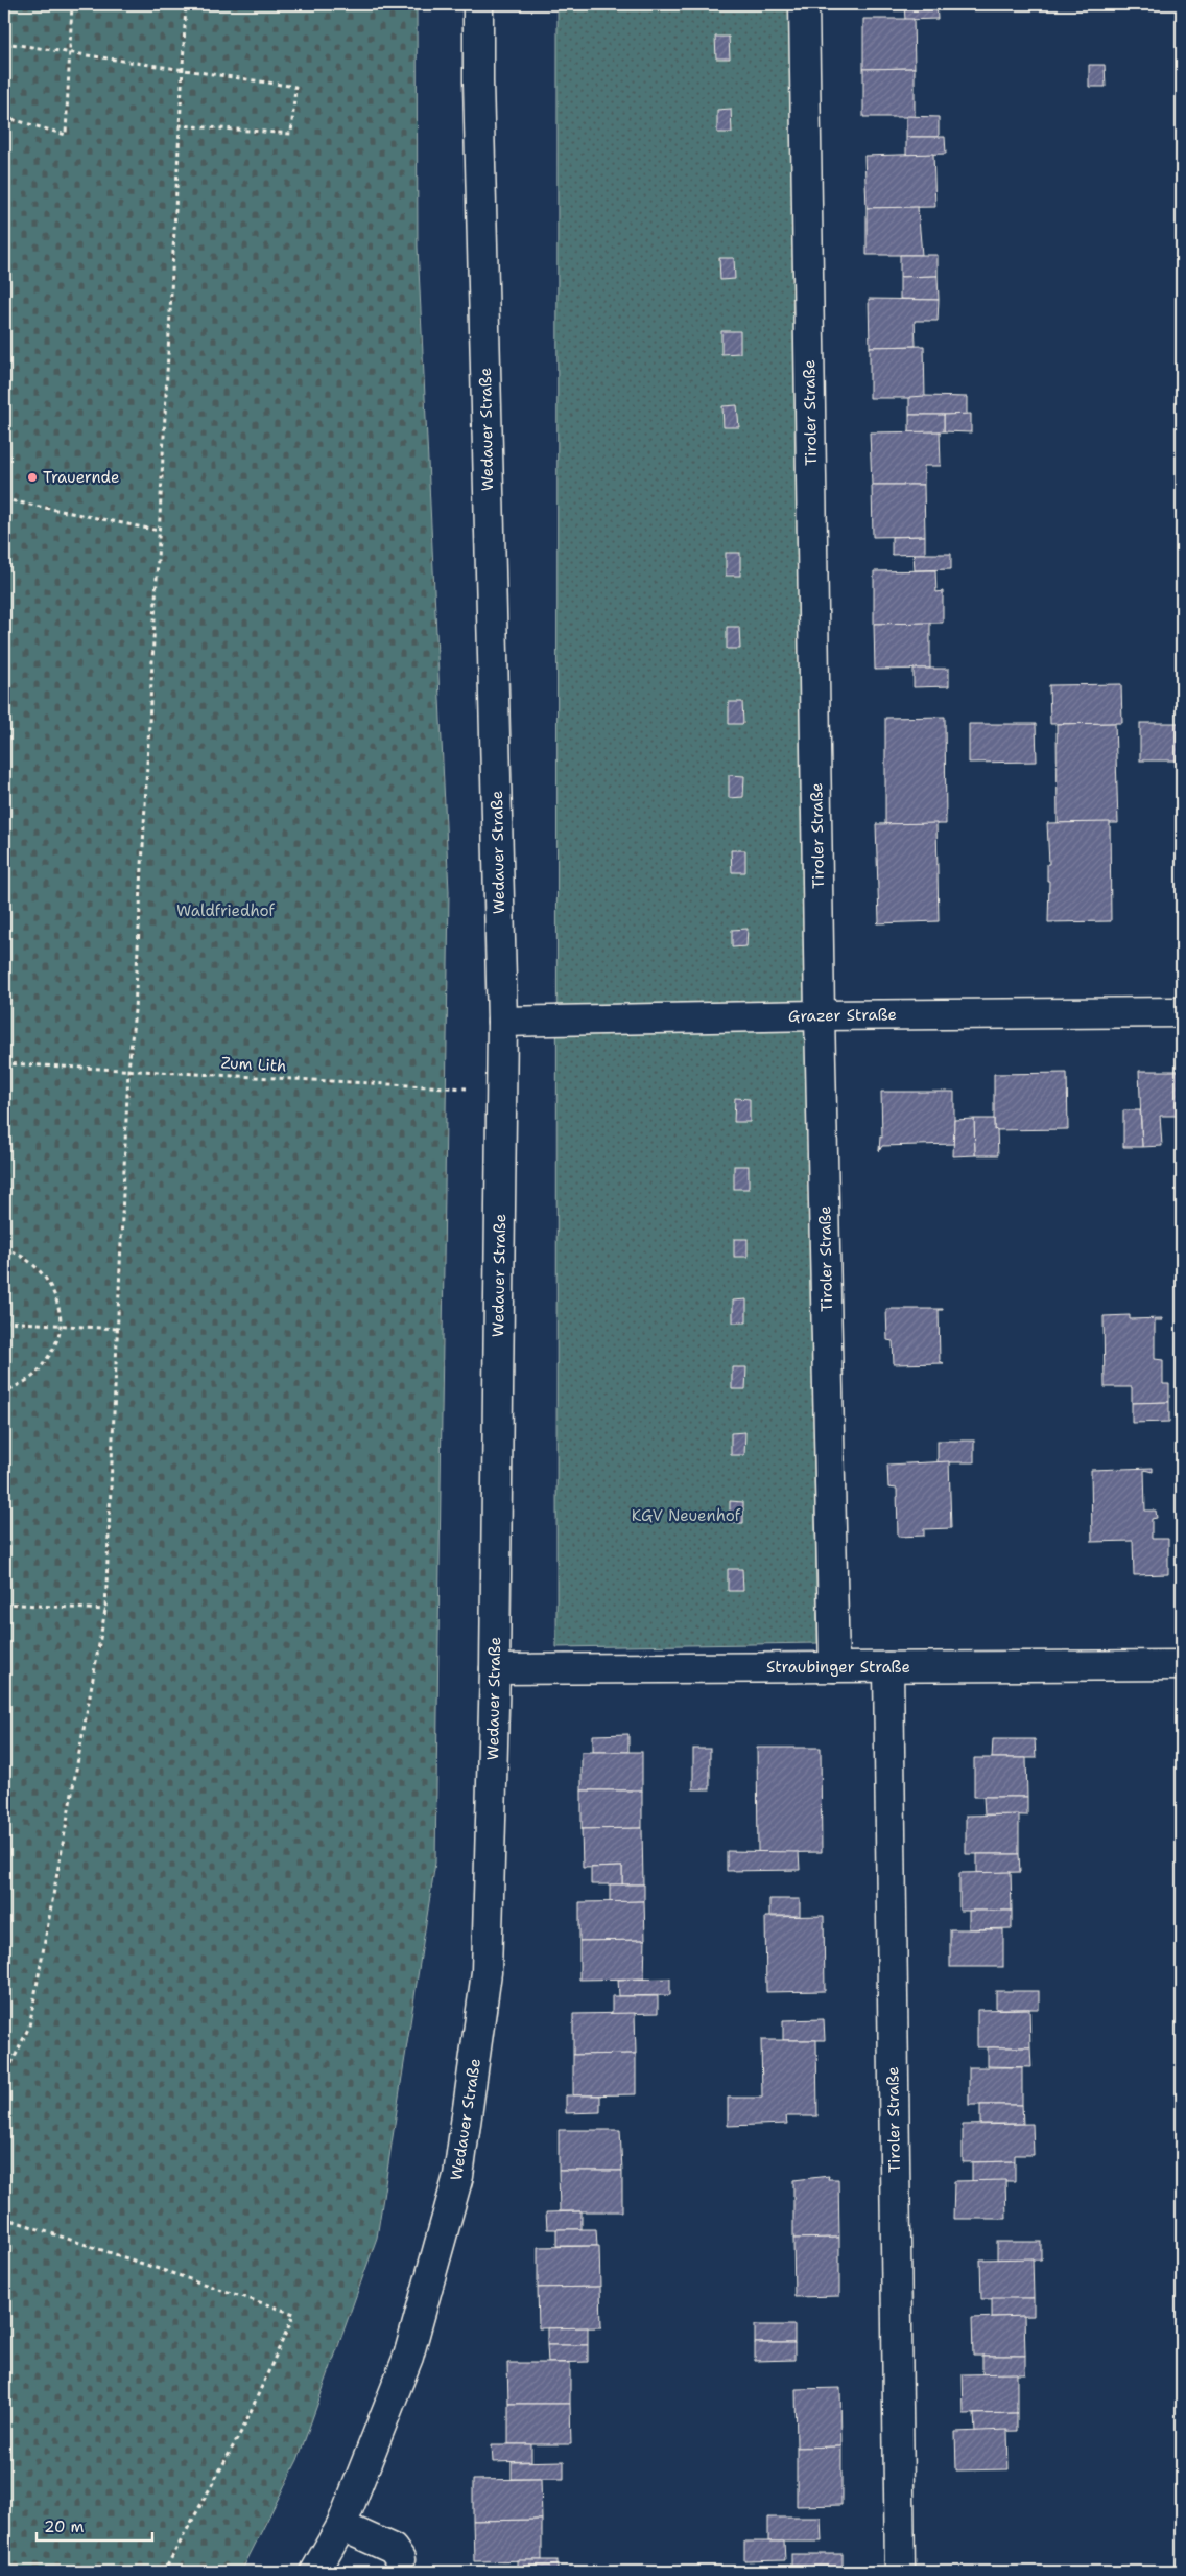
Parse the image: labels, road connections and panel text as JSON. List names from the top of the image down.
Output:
{
  "streets": {
    "street": [
      "Tiroler Straße",
      "Wedauer Straße",
      "Grazer Straße",
      "Straubinger Straße"
    ],
    "path": ["Zum Lith"]
  },
  "crossings": [
    ["Tiroler Straße", "Grazer Straße"],
    ["Tiroler Straße", "Straubinger Straße"],
    ["Wedauer Straße", "Grazer Straße"],
    ["Wedauer Straße", "Zum Lith"],
    ["Wedauer Straße", "Straubinger Straße"]
  ],
  "parks": ["Waldfriedhof", "KGV Neuenhof"],
  "places": ["Trauernde"],
  "scale_bar": "20 m"
}
